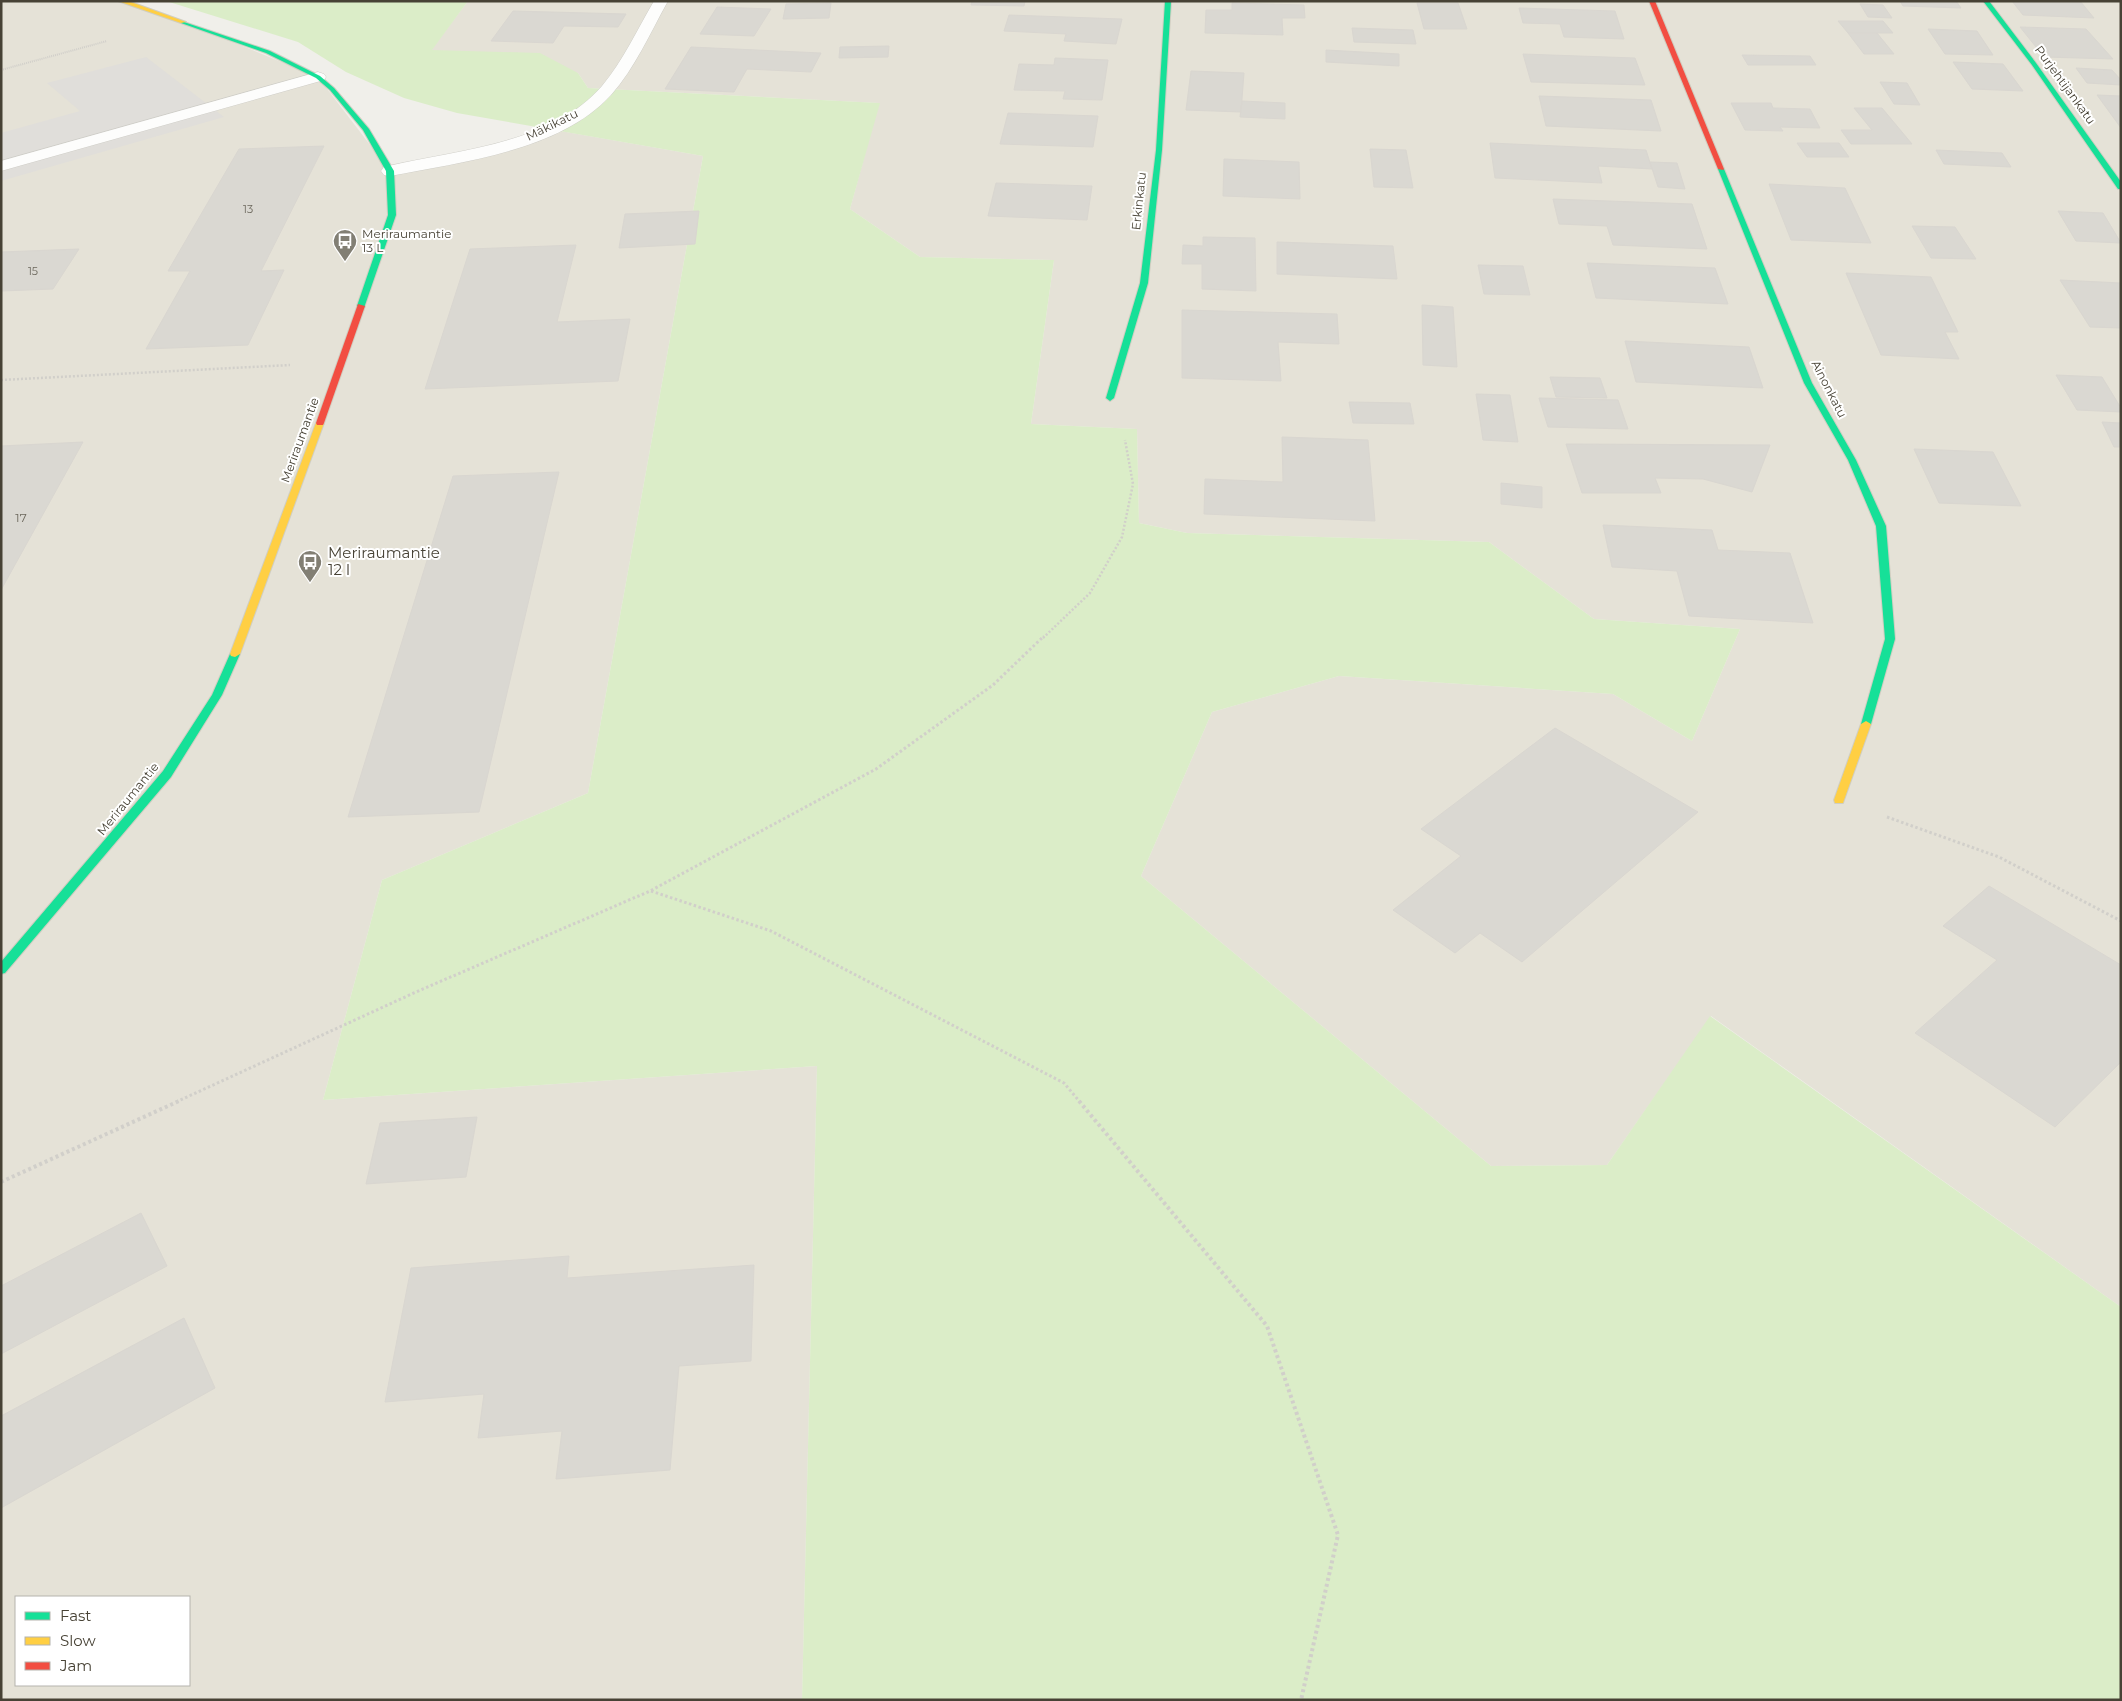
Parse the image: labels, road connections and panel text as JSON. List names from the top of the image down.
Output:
{
  "streets": {
    "street": [
      "Purjehtijankatu",
      "Mäkikatu",
      "Erkinkatu",
      "Ainonkatu",
      "Meriraumantie"
    ]
  },
  "crossings": [
    ["Mäkikatu", "Meriraumantie"]
  ],
  "places": {
    "bus stop": ["Meriraumantie 13 L", "Meriraumantie 12 I"]
  },
  "house_numbers": ["13", "15", "17"],
  "legend": ["Fast", "Slow", "Jam"]
}
